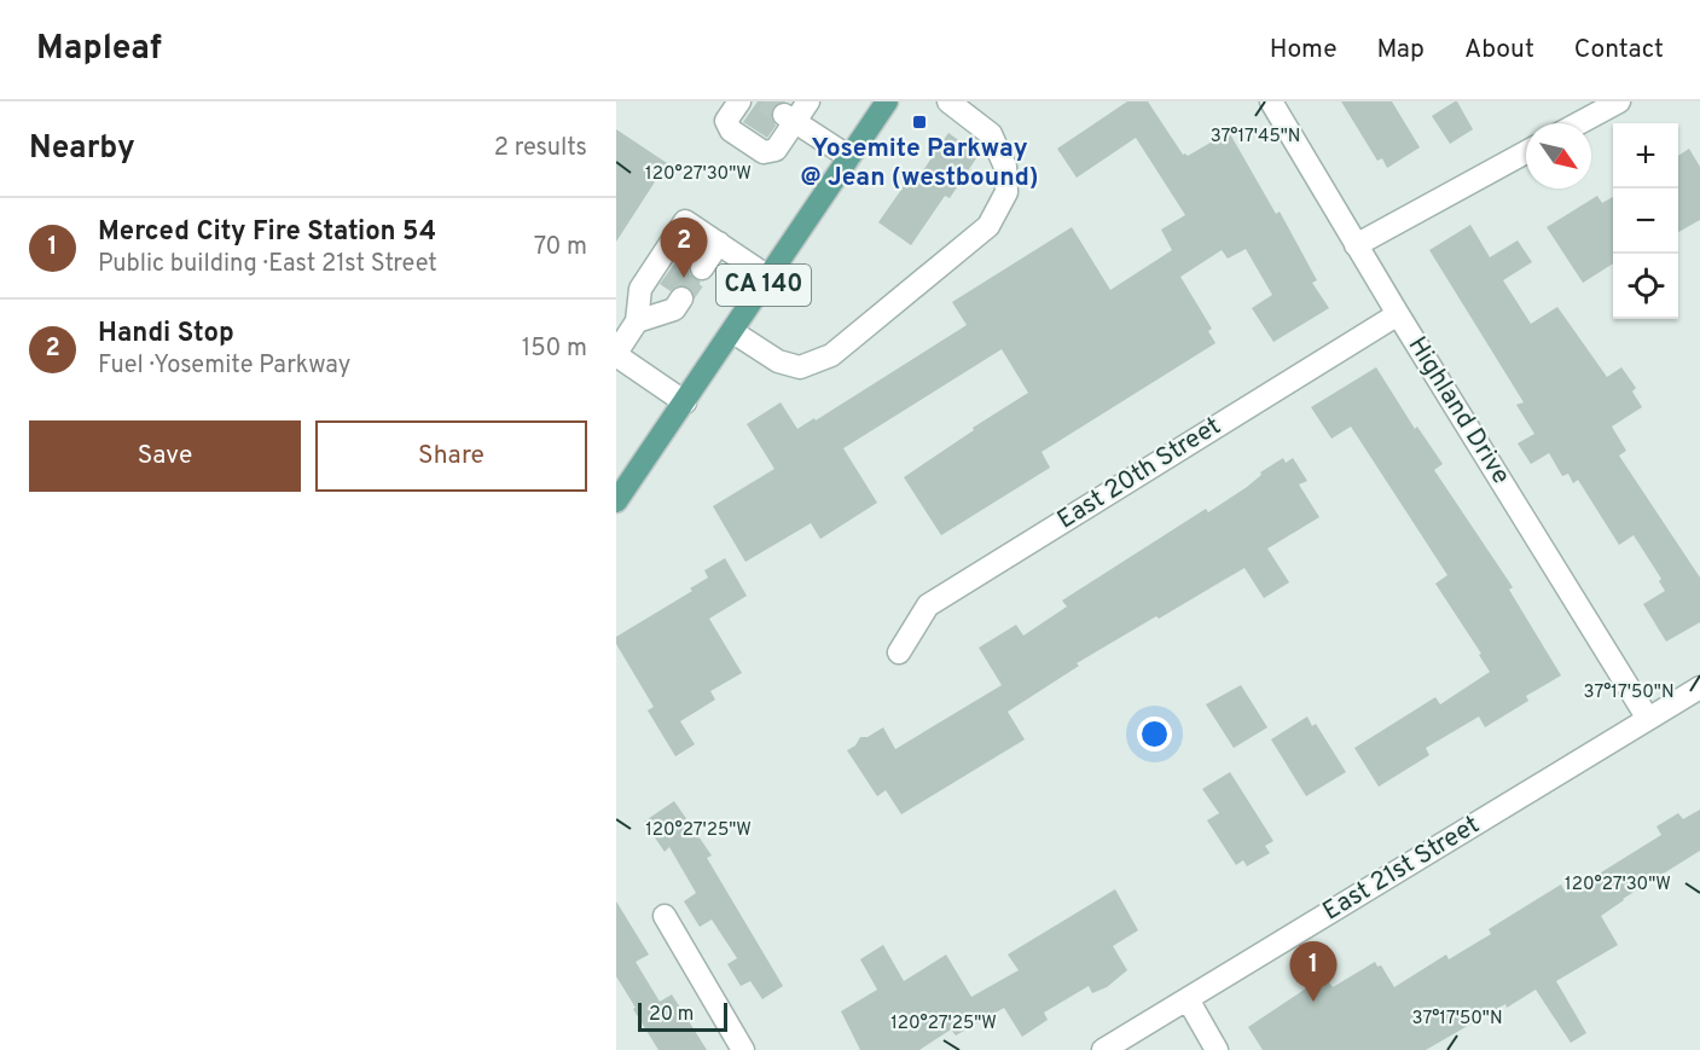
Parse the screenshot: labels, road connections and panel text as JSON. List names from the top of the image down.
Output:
{
  "streets": {
    "main road": ["CA 140"],
    "street": ["Highland Drive", "East 20th Street", "East 21st Street"]
  },
  "crossings": [
    ["Highland Drive", "East 20th Street"],
    ["Highland Drive", "East 21st Street"]
  ],
  "places": {
    "transit": ["Yosemite Parkway @ Jean (westbound)"]
  },
  "scale_bar": "20 m",
  "north": "bottom right",
  "page": {
    "header": "Mapleaf",
    "nav": [
      "Home",
      "Map",
      "About",
      "Contact"
    ],
    "heading": ["Nearby", "2 results"],
    "map_buttons": ["+", "−"],
    "list": [
      {
        "mark": "1",
        "name": "Merced City Fire Station 54",
        "note": "Public building · East 21st Street",
        "value": "70 m"
      },
      {
        "mark": "2",
        "name": "Handi Stop",
        "note": "Fuel · Yosemite Parkway",
        "value": "150 m"
      }
    ],
    "pins": ["2", "1"],
    "buttons": ["Save", "Share"],
    "scale": "20 m"
  },
  "coordinates": [
    "37°17'45\"N",
    "120°27'30\"W",
    "37°17'50\"N",
    "120°27'25\"W"
  ]
}
